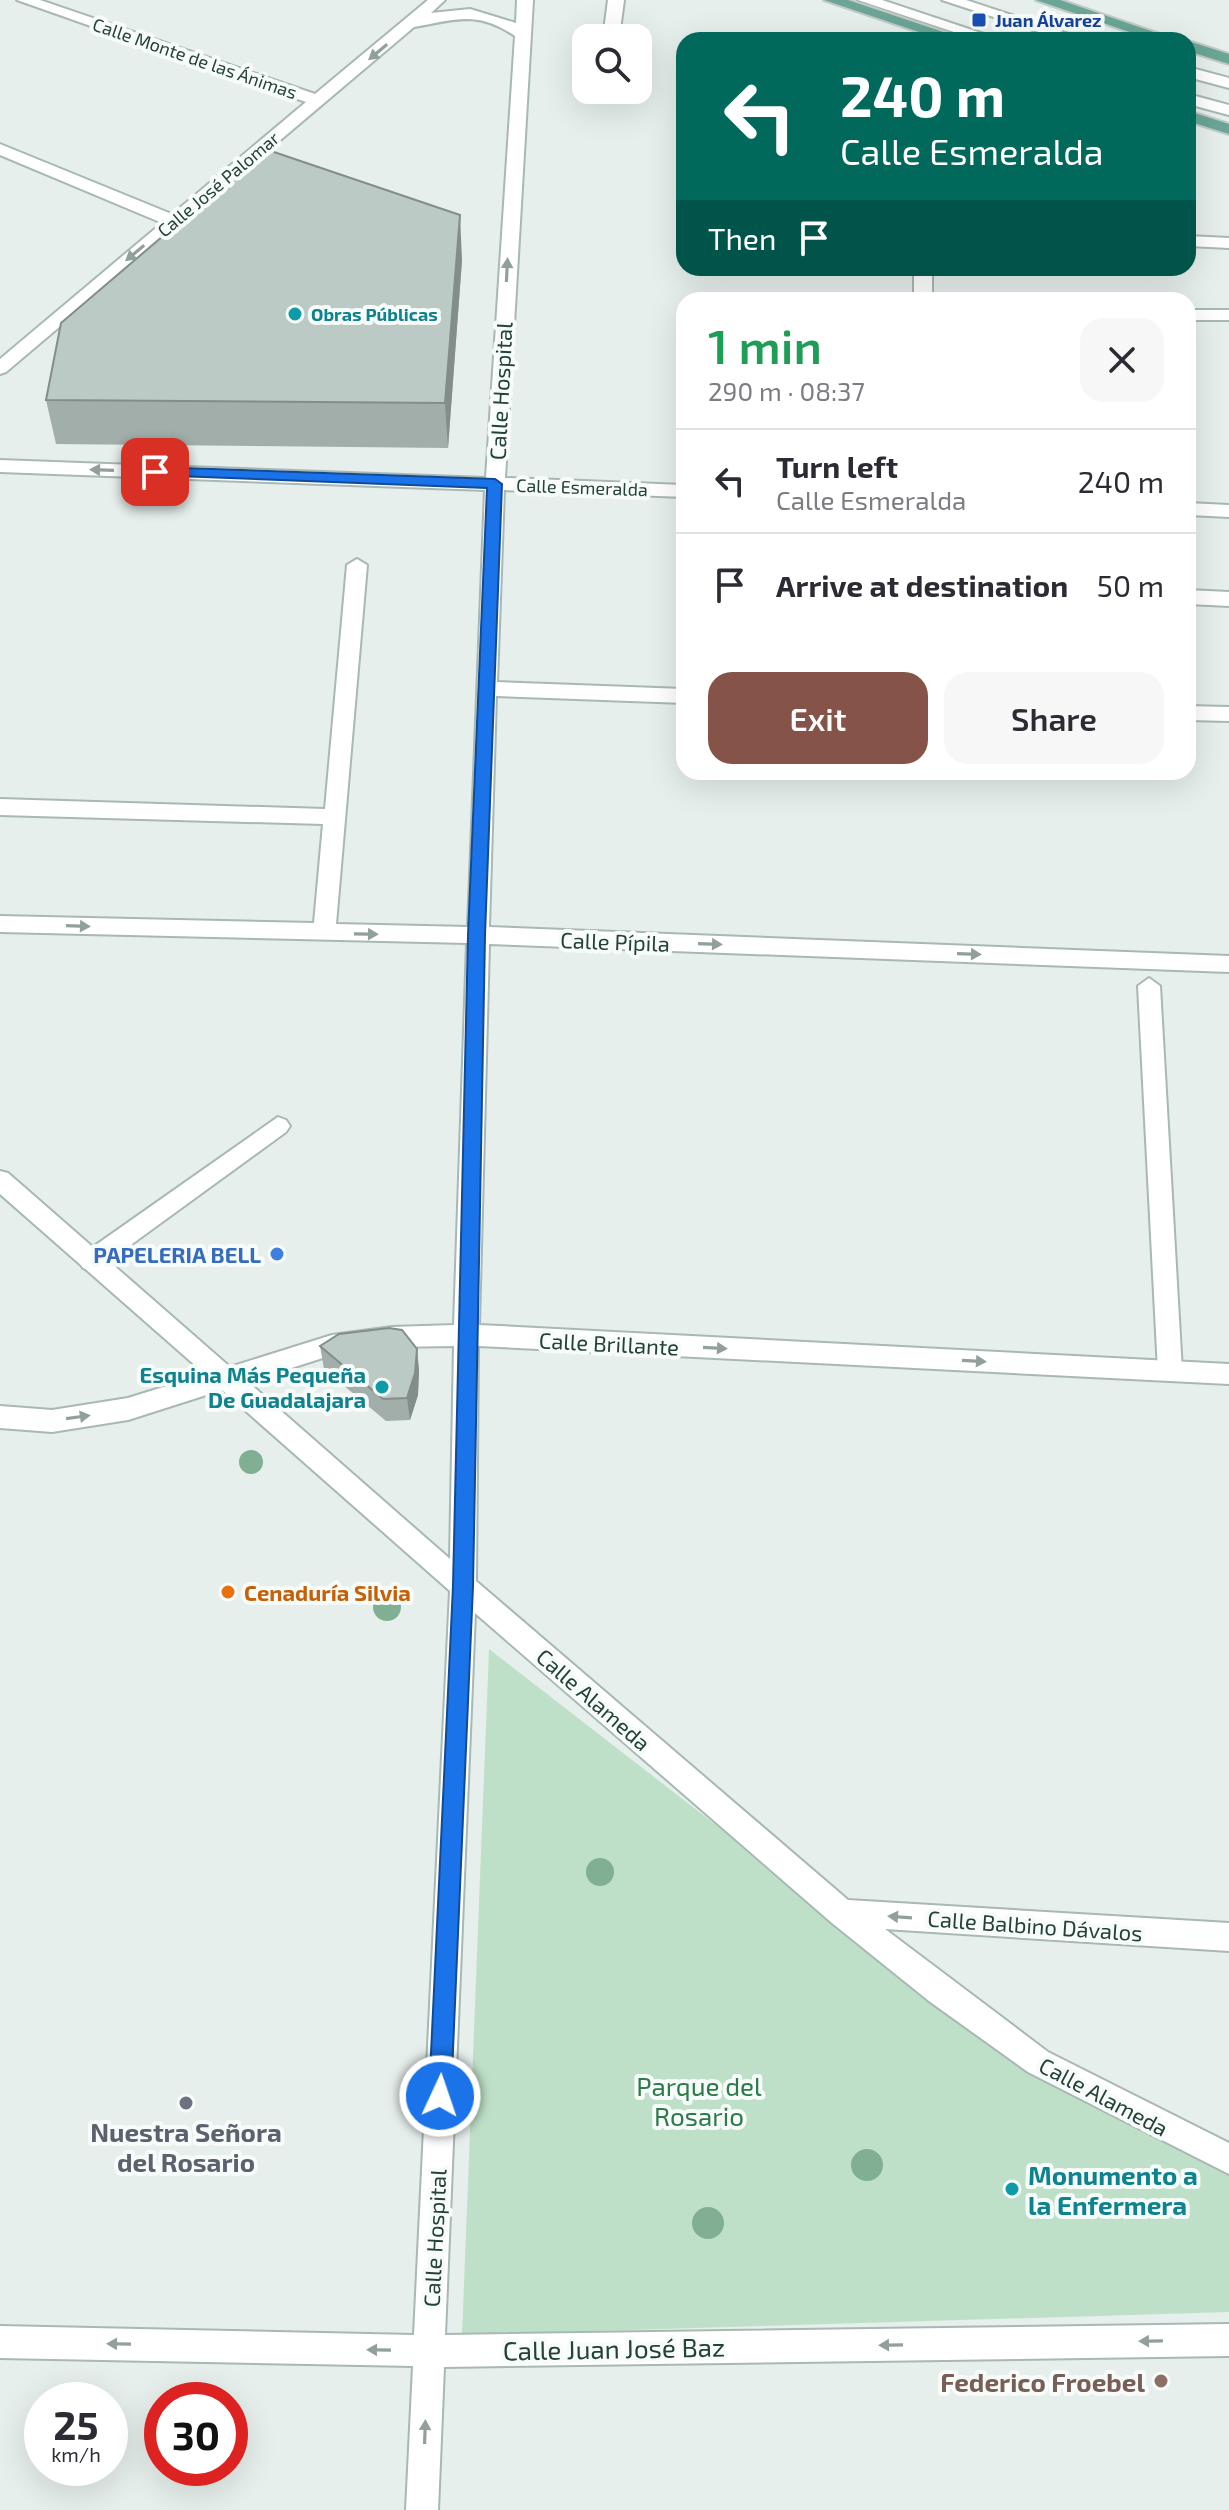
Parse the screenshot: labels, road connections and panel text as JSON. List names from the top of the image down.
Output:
{
  "streets": {
    "street": [
      "Calle Monte de las Ánimas",
      "Calle José Palomar",
      "Calle Hospital",
      "Calle Esmeralda",
      "Calle Pípila",
      "Calle Brillante",
      "Calle Alameda",
      "Calle Balbino Dávalos",
      "Calle Juan José Baz"
    ]
  },
  "crossings": [
    ["Calle Monte de las Ánimas", "Calle José Palomar"],
    ["Calle Hospital", "Calle Esmeralda"],
    ["Calle Hospital", "Calle Pípila"],
    ["Calle Hospital", "Calle Brillante"],
    ["Calle Hospital", "Calle Alameda"],
    ["Calle Hospital", "Calle Juan José Baz"],
    ["Calle Brillante", "Calle Alameda"],
    ["Calle Alameda", "Calle Balbino Dávalos"]
  ],
  "one_way": [
    "Calle José Palomar",
    "Calle Esmeralda",
    "Calle Pípila",
    "Calle Brillante",
    "Calle Balbino Dávalos",
    "Calle Juan José Baz"
  ],
  "parks": ["Parque del Rosario"],
  "places": {
    "transit": ["Juan Álvarez"],
    "other": [
      "Obras Públicas",
      "PAPELERIA BELL",
      "Esquina Más Pequeña De Guadalajara",
      "Cenaduría Silvia",
      "Nuestra Señora del Rosario",
      "Monumento a la Enfermera",
      "Federico Froebel"
    ]
  },
  "page": {
    "turn": ["240 m", "Calle Esmeralda"],
    "then": "Then",
    "heading": ["1 min", "290 m · 08:37"],
    "list": [
      {
        "name": "Turn left",
        "note": "Calle Esmeralda",
        "value": "240 m"
      },
      {
        "name": "Arrive at destination",
        "value": "50 m"
      }
    ],
    "buttons": ["Exit", "Share"],
    "speed": "25 km/h",
    "limit": "30"
  }
}
